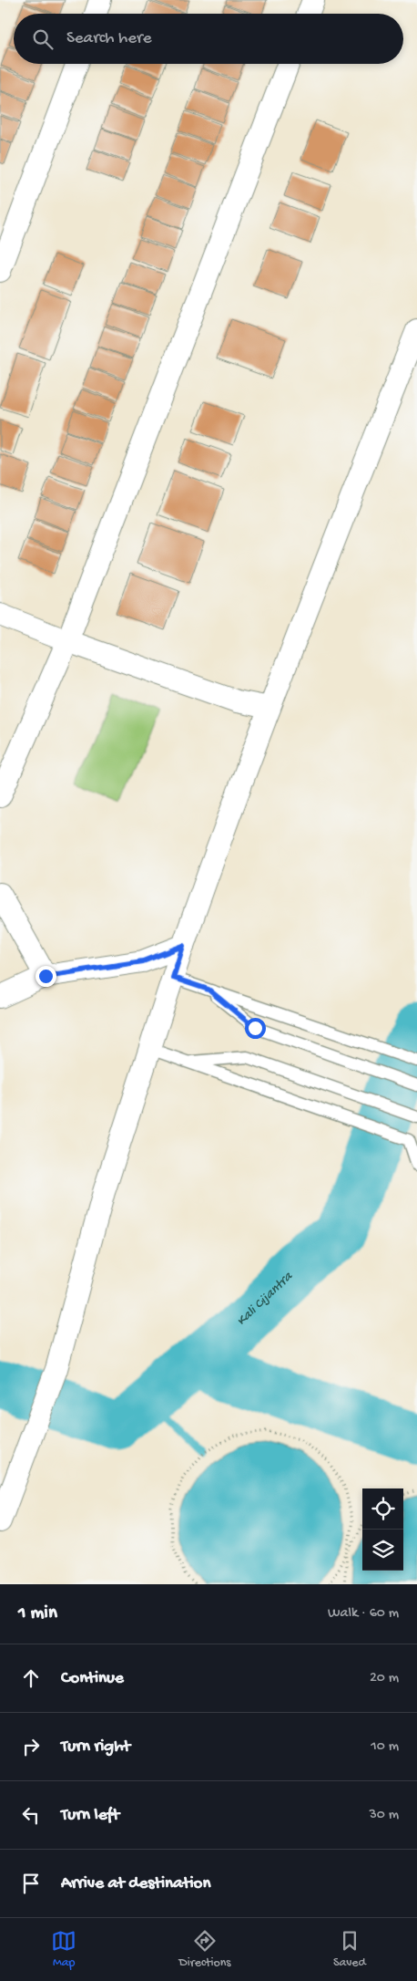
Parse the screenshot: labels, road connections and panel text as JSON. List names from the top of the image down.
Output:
{
  "water": ["Kali Cijantra"],
  "page": {
    "search": "Search here",
    "heading": ["1 min", "Walk · 60 m"],
    "list": [
      ["Continue", "20 m"],
      ["Turn right", "10 m"],
      ["Turn left", "30 m"],
      "Arrive at destination"
    ],
    "nav": ["Map", "Directions", "Saved"]
  }
}
